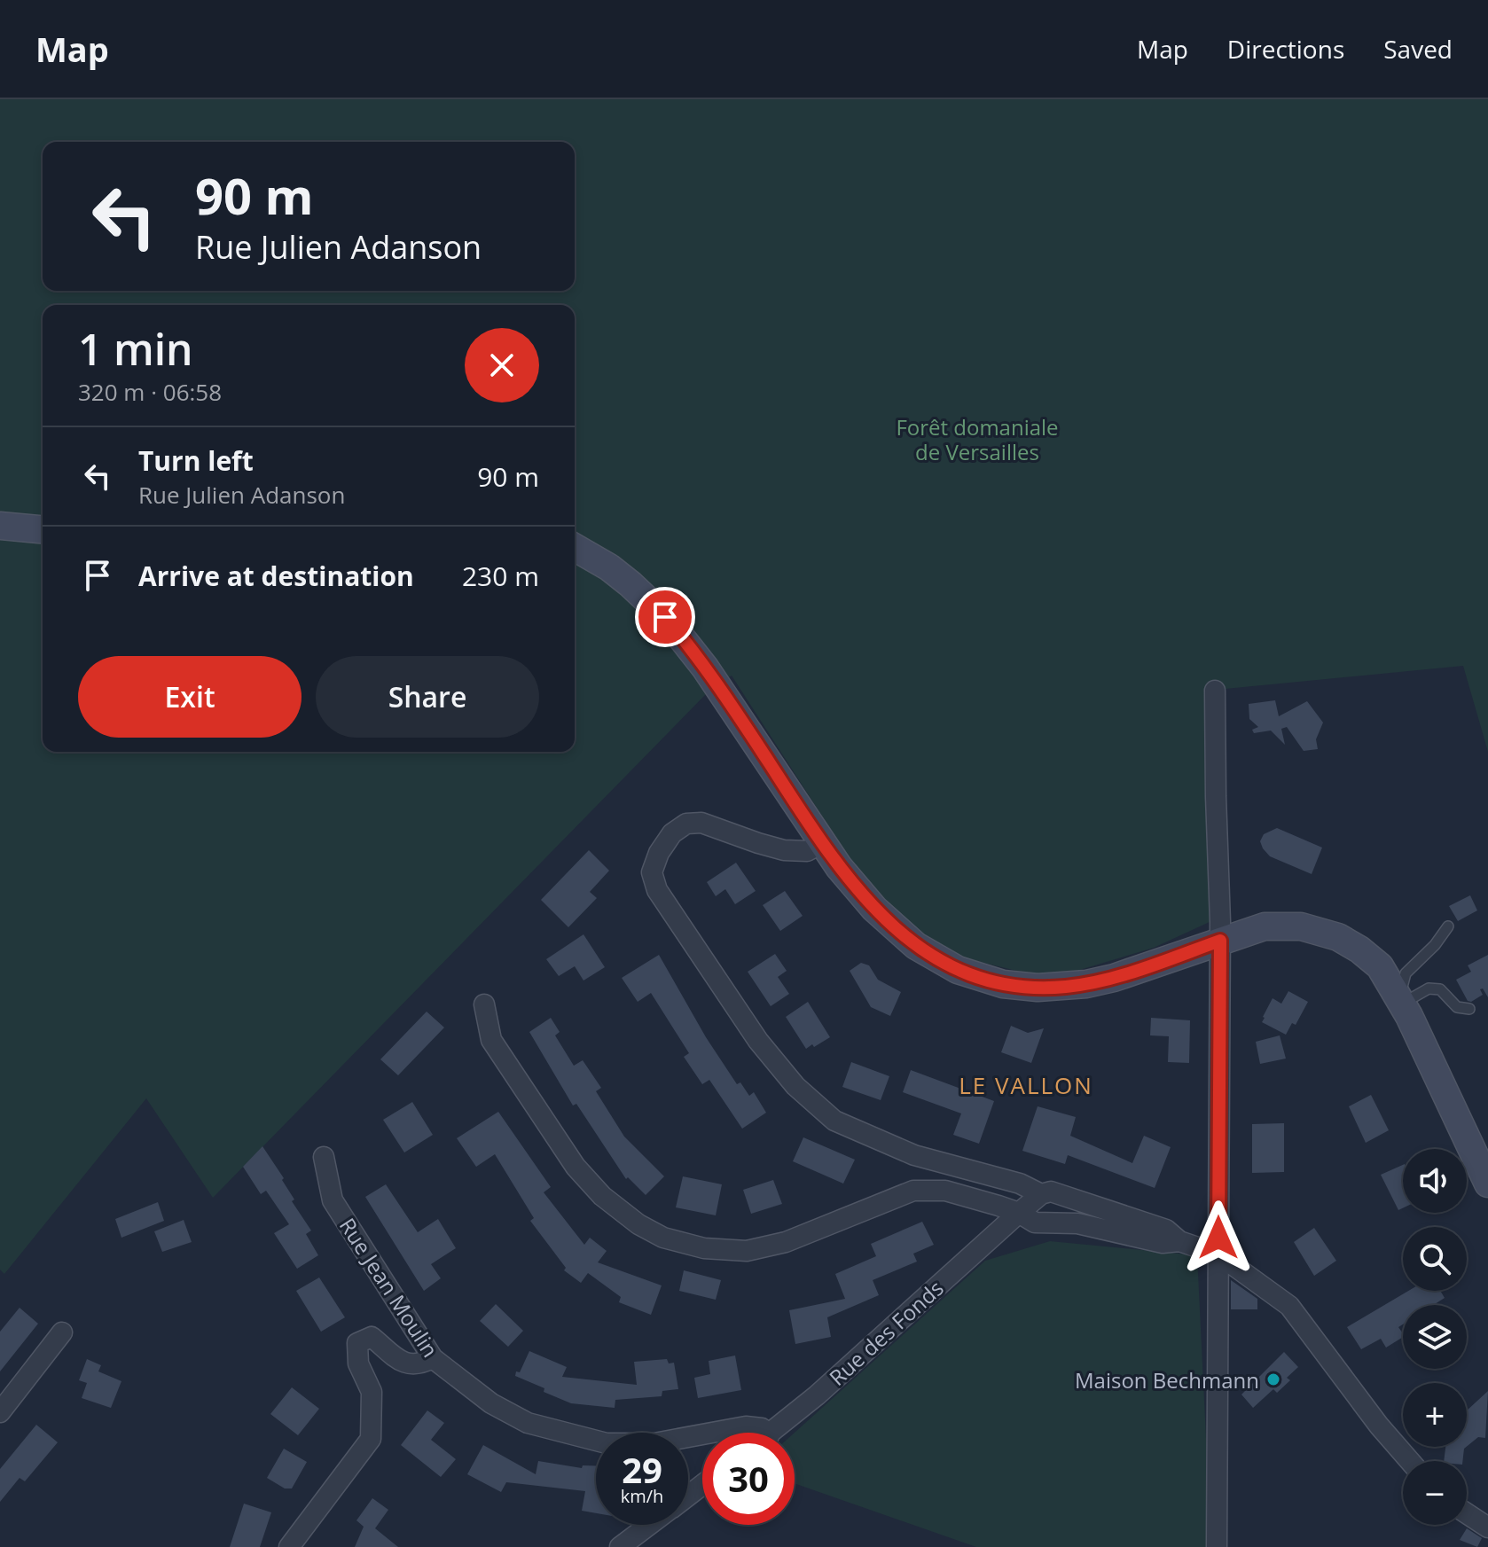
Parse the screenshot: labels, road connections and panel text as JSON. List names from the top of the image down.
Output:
{
  "streets": {
    "street": ["Rue Jean Moulin", "Rue des Fonds"]
  },
  "districts": ["LE VALLON"],
  "parks": ["Forêt domaniale de Versailles"],
  "places": ["Maison Bechmann"],
  "page": {
    "header": "Map",
    "nav": ["Map", "Directions", "Saved"],
    "turn": ["90 m", "Rue Julien Adanson"],
    "heading": ["1 min", "320 m · 06:58"],
    "list": [
      {
        "name": "Turn left",
        "note": "Rue Julien Adanson",
        "value": "90 m"
      },
      {
        "name": "Arrive at destination",
        "value": "230 m"
      }
    ],
    "buttons": ["Exit", "Share"],
    "map_buttons": ["+", "−"],
    "speed": "29 km/h",
    "limit": "30"
  }
}
